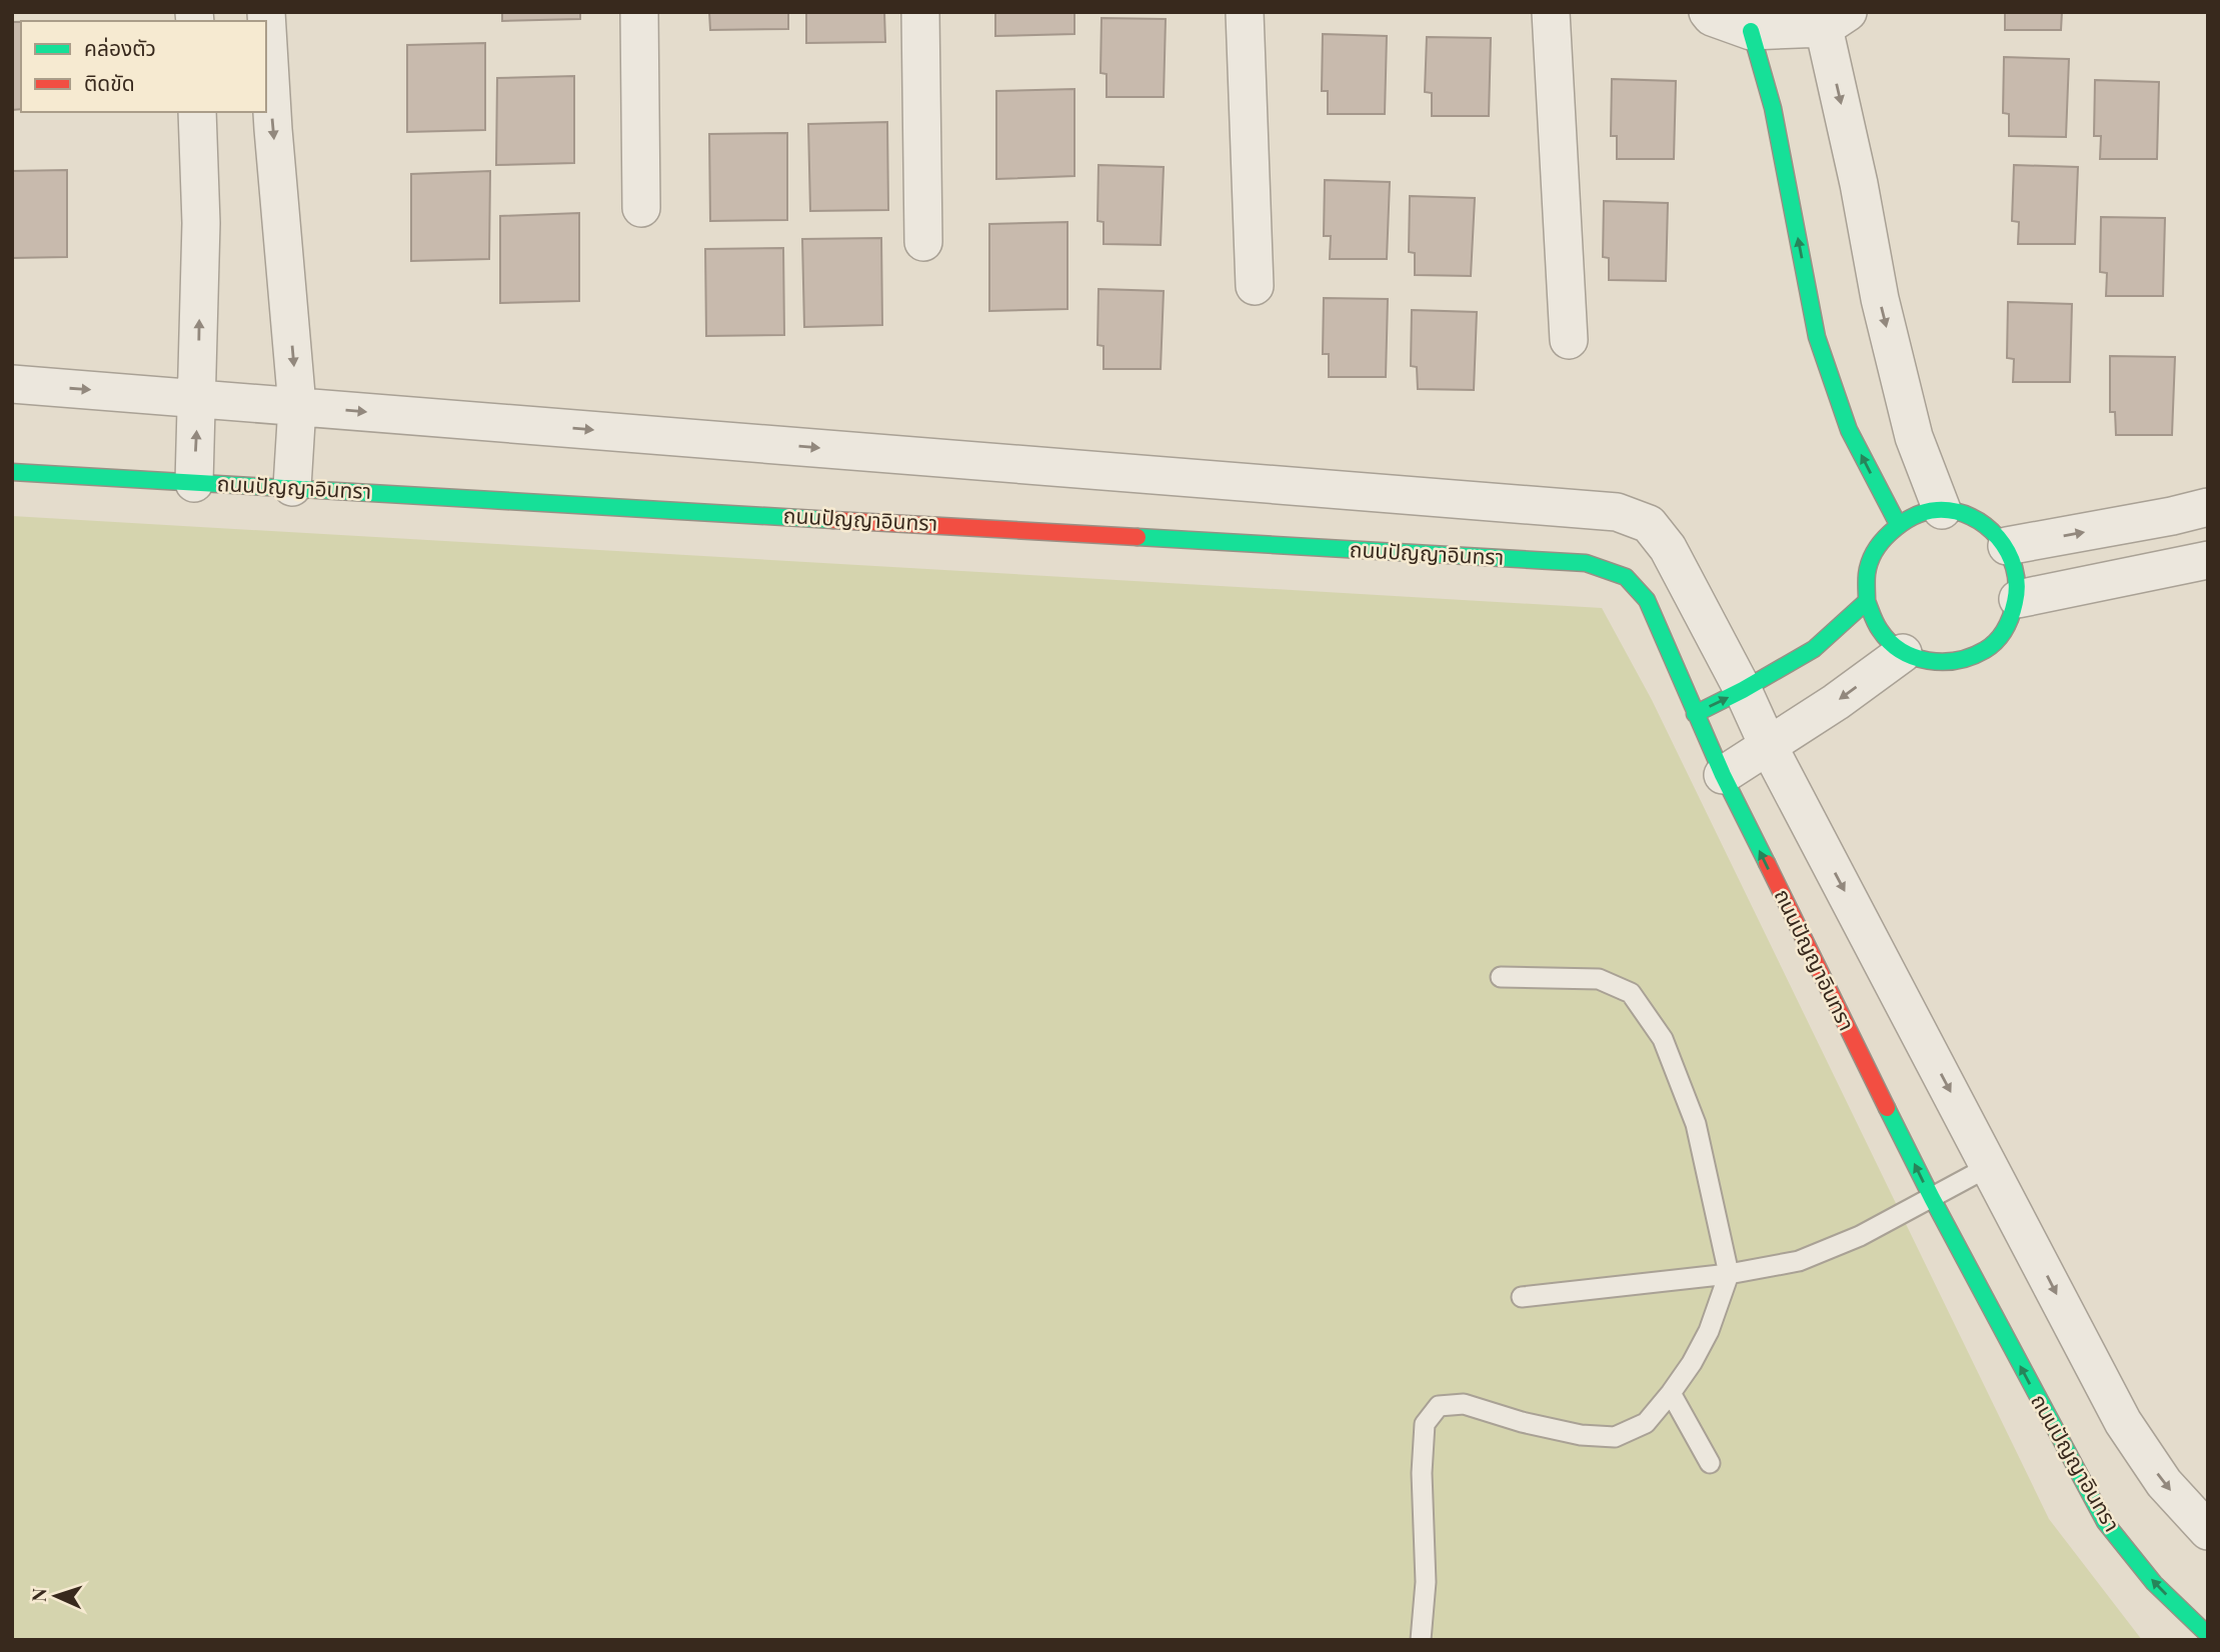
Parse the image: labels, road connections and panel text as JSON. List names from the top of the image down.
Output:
{
  "streets": {
    "street": ["ถนนปัญญาอินทรา"]
  },
  "legend": ["คล่องตัว", "ติดขัด"],
  "north": "left"
}
